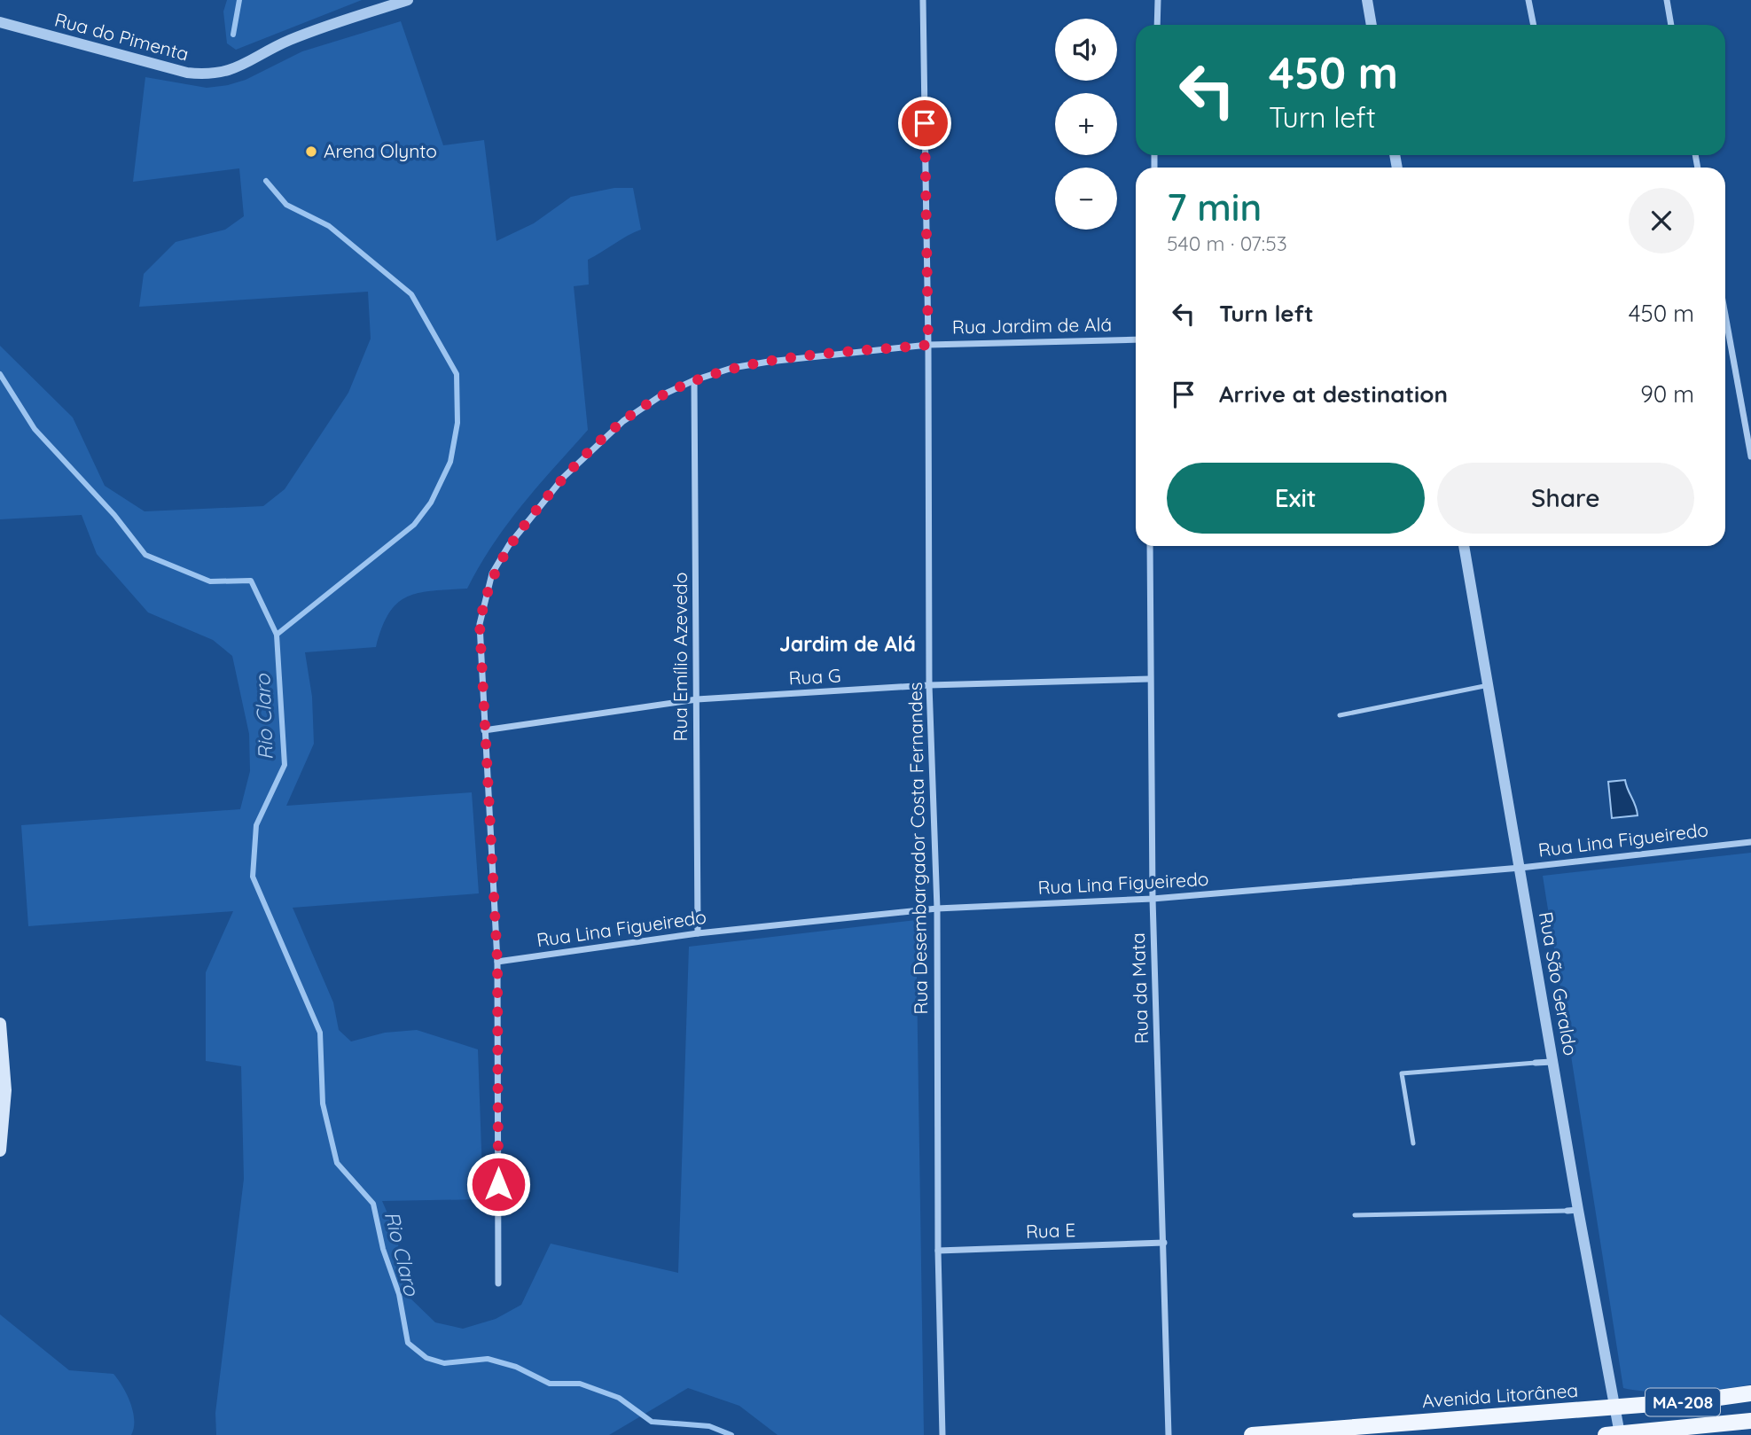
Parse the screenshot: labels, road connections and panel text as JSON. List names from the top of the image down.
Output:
{
  "streets": {
    "main road": ["Avenida Litorânea", "MA-208"],
    "street": [
      "Rua do Pimenta",
      "Rua Jardim de Alá",
      "Rua Emílio Azevedo",
      "Rua G",
      "Rua Lina Figueiredo",
      "Rua Desembargador Costa Fernandes",
      "Rua São Geraldo",
      "Rua da Mata",
      "Rua E"
    ]
  },
  "crossings": [
    ["Rua Jardim de Alá", "Rua Emílio Azevedo"],
    ["Rua Jardim de Alá", "Rua G"],
    ["Rua Jardim de Alá", "Rua Lina Figueiredo"],
    ["Rua Jardim de Alá", "Rua Desembargador Costa Fernandes"],
    ["Rua Emílio Azevedo", "Rua G"],
    ["Rua Emílio Azevedo", "Rua Lina Figueiredo"],
    ["Rua G", "Rua Desembargador Costa Fernandes"],
    ["Rua G", "Rua da Mata"],
    ["Rua Lina Figueiredo", "Rua Desembargador Costa Fernandes"],
    ["Rua Lina Figueiredo", "Rua São Geraldo"],
    ["Rua Lina Figueiredo", "Rua da Mata"],
    ["Rua Desembargador Costa Fernandes", "Rua E"],
    ["Rua São Geraldo", "Avenida Litorânea"],
    ["Rua São Geraldo", "MA-208"],
    ["Rua da Mata", "Rua E"]
  ],
  "districts": ["Jardim de Alá"],
  "water": ["Rio Claro"],
  "places": ["Arena Olynto"],
  "page": {
    "map_buttons": ["+", "−"],
    "turn": ["450 m", "Turn left"],
    "heading": ["7 min", "540 m · 07:53"],
    "list": [
      {
        "name": "Turn left",
        "value": "450 m"
      },
      {
        "name": "Arrive at destination",
        "value": "90 m"
      }
    ],
    "buttons": ["Exit", "Share"]
  }
}
